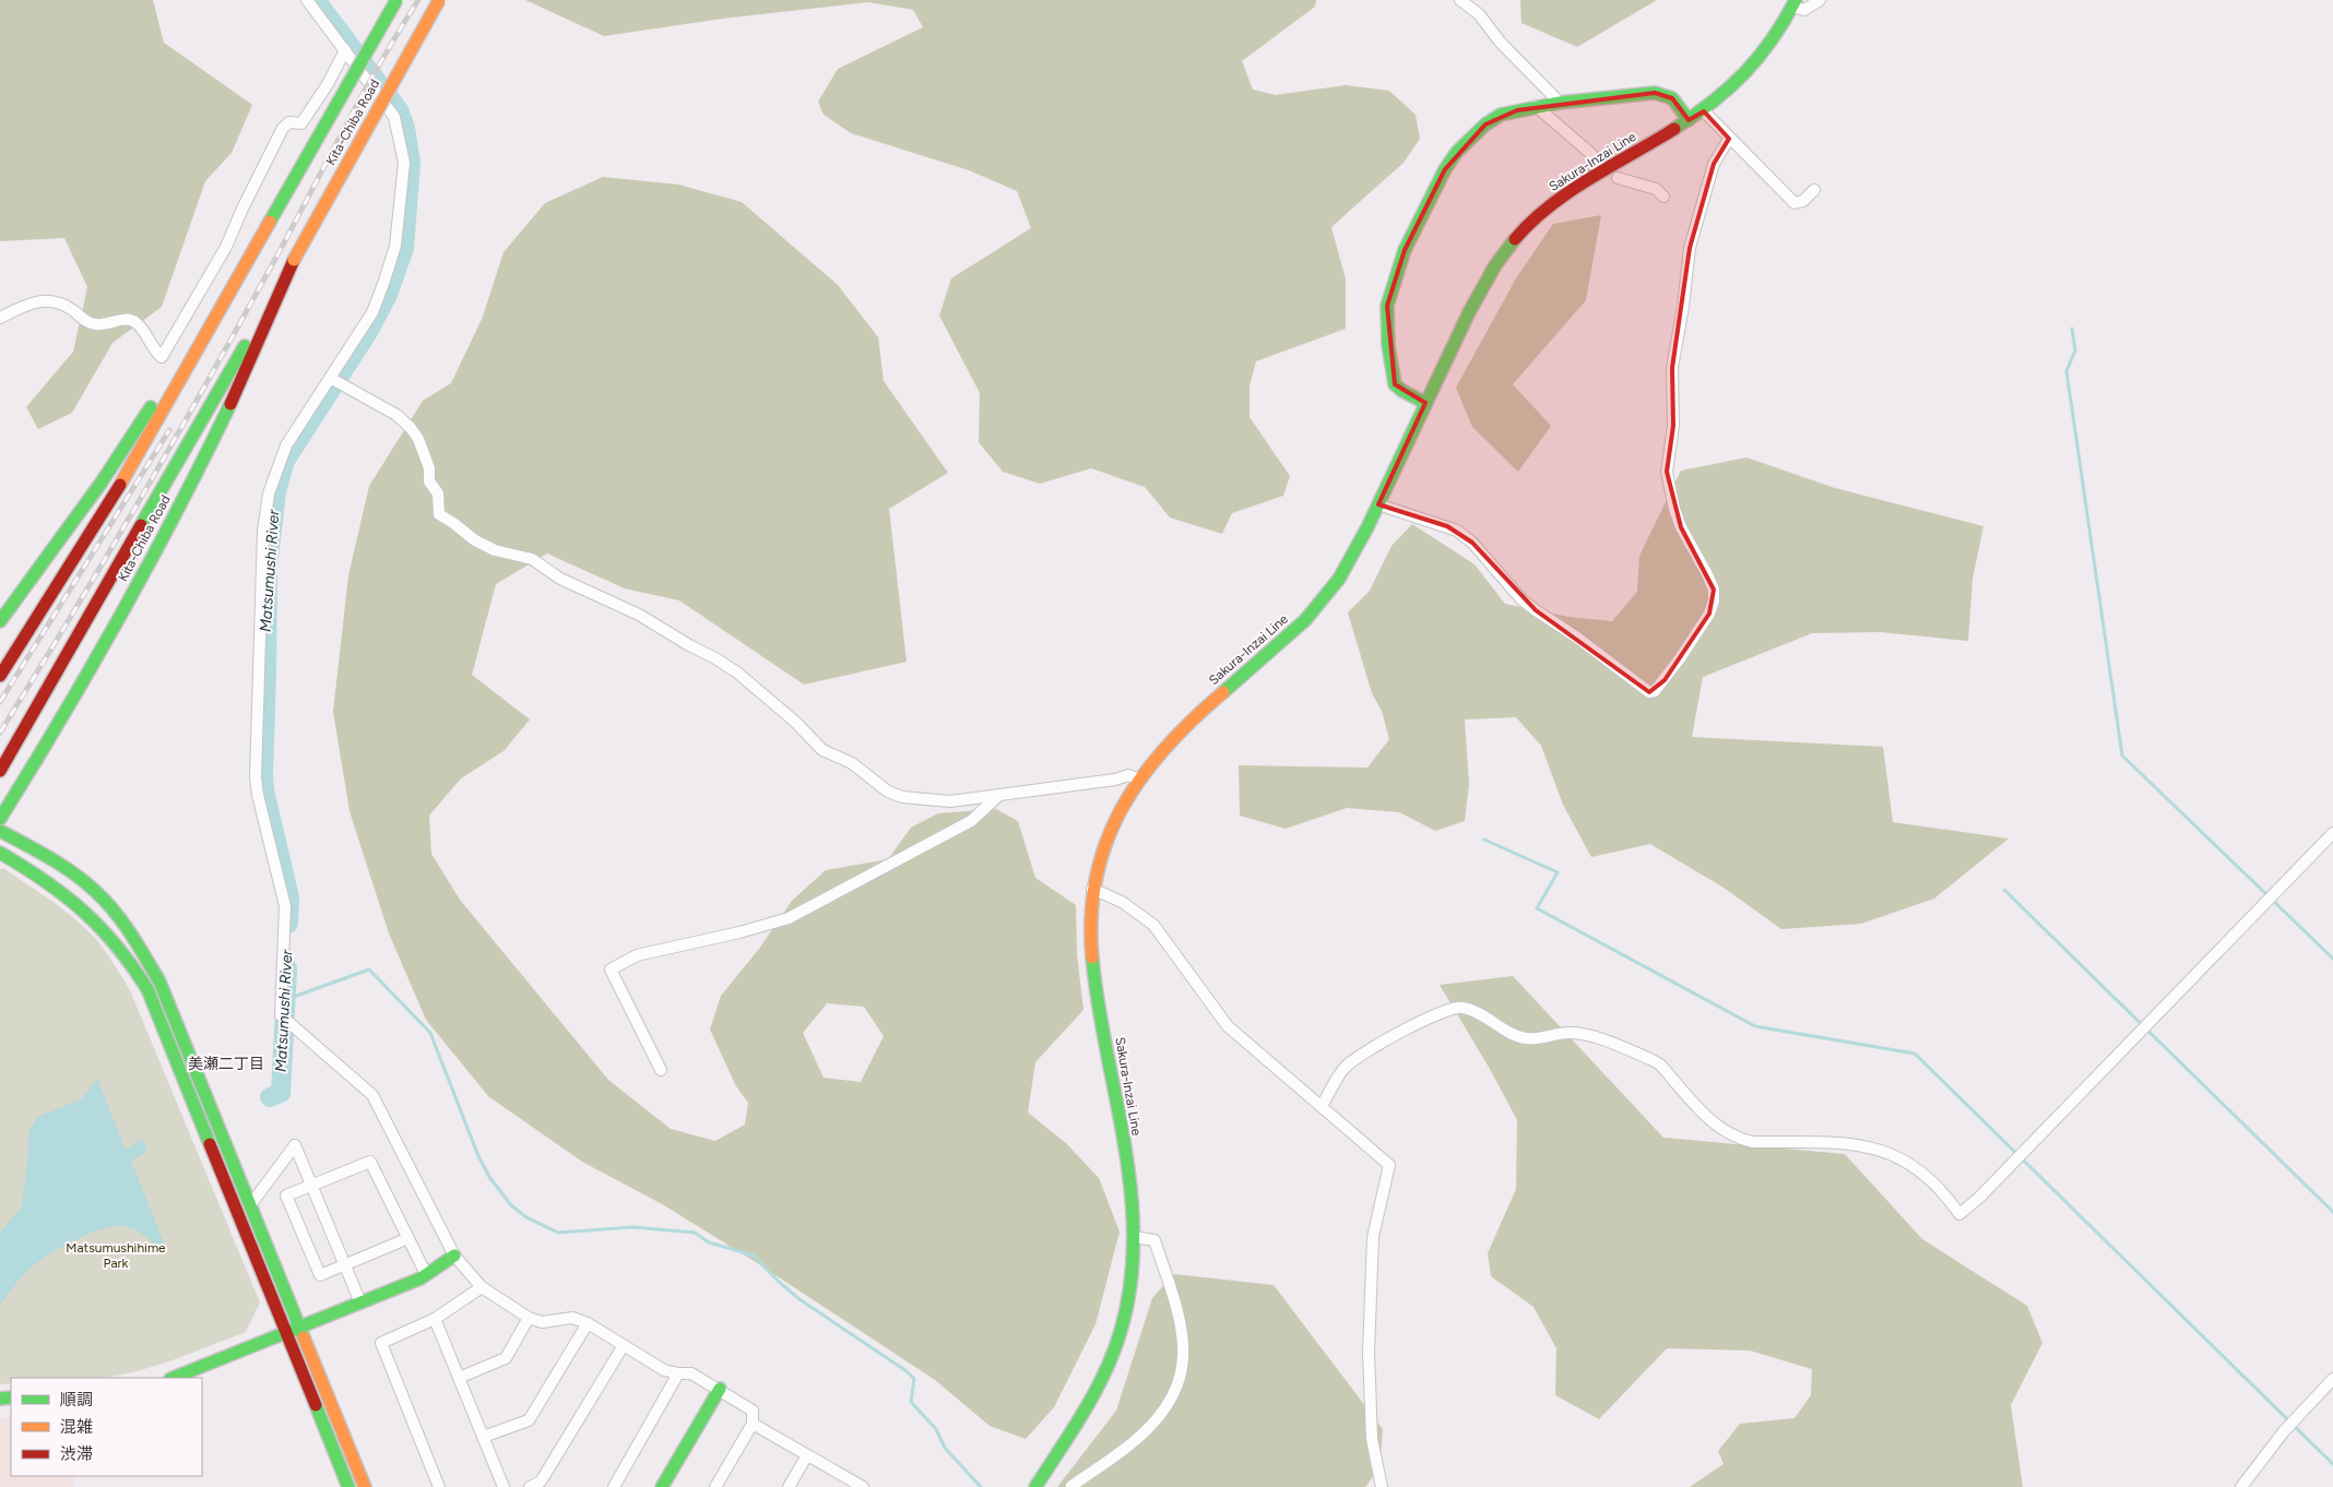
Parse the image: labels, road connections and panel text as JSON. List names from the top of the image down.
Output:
{
  "streets": {
    "main road": ["Kita-Chiba Road", "Sakura-Inzai Line"]
  },
  "districts": ["美瀬二丁目"],
  "water": ["Matsumushi River"],
  "parks": ["Matsumushihime Park"],
  "legend": ["順調", "混雑", "渋滞"]
}
